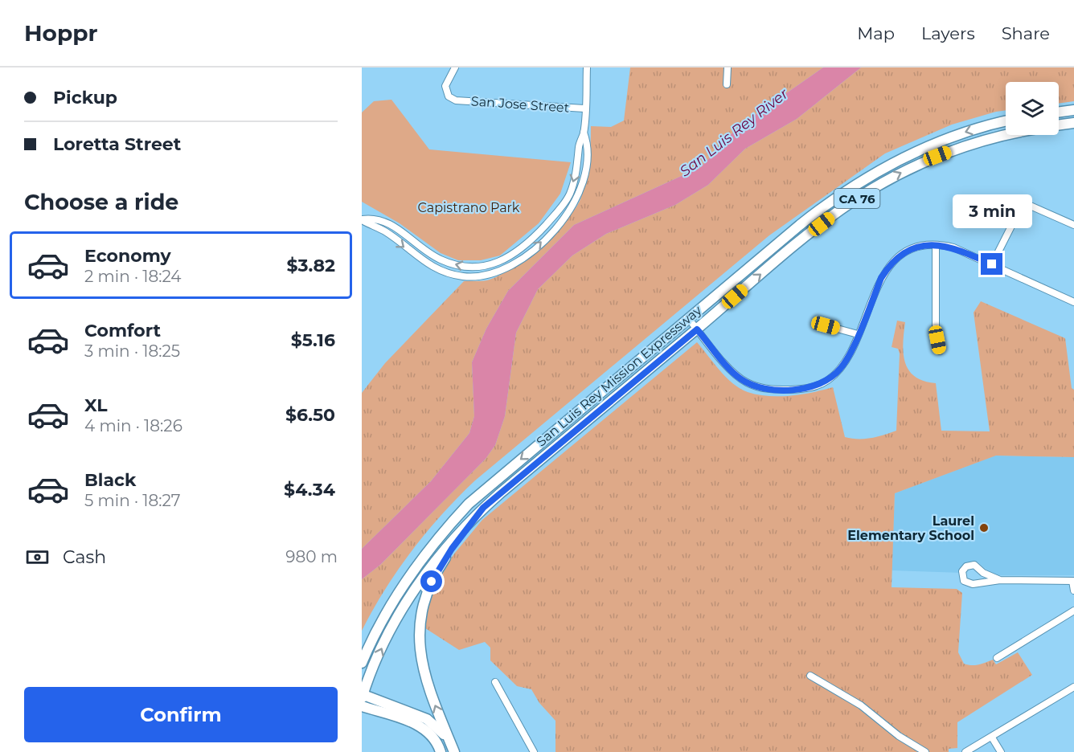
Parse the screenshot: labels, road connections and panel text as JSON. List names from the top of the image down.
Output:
{
  "streets": {
    "highway": ["CA 76", "San Luis Rey Mission Expressway"],
    "street": ["San Jose Street"]
  },
  "crossings": [
    ["CA 76", "San Luis Rey Mission Expressway"]
  ],
  "water": ["San Luis Rey River"],
  "parks": ["Capistrano Park"],
  "places": ["Laurel Elementary School"],
  "page": {
    "header": "Hoppr",
    "nav": ["Map", "Layers", "Share"],
    "banner": ["Pickup", "Loretta Street"],
    "heading": "Choose a ride",
    "bubble": "3 min",
    "list": [
      {
        "name": "Economy",
        "note": "2 min · 18:24",
        "value": "$3.82"
      },
      {
        "name": "Comfort",
        "note": "3 min · 18:25",
        "value": "$5.16"
      },
      {
        "name": "XL",
        "note": "4 min · 18:26",
        "value": "$6.50"
      },
      {
        "name": "Black",
        "note": "5 min · 18:27",
        "value": "$4.34"
      }
    ],
    "pay": ["Cash", "980 m"],
    "buttons": "Confirm"
  }
}
